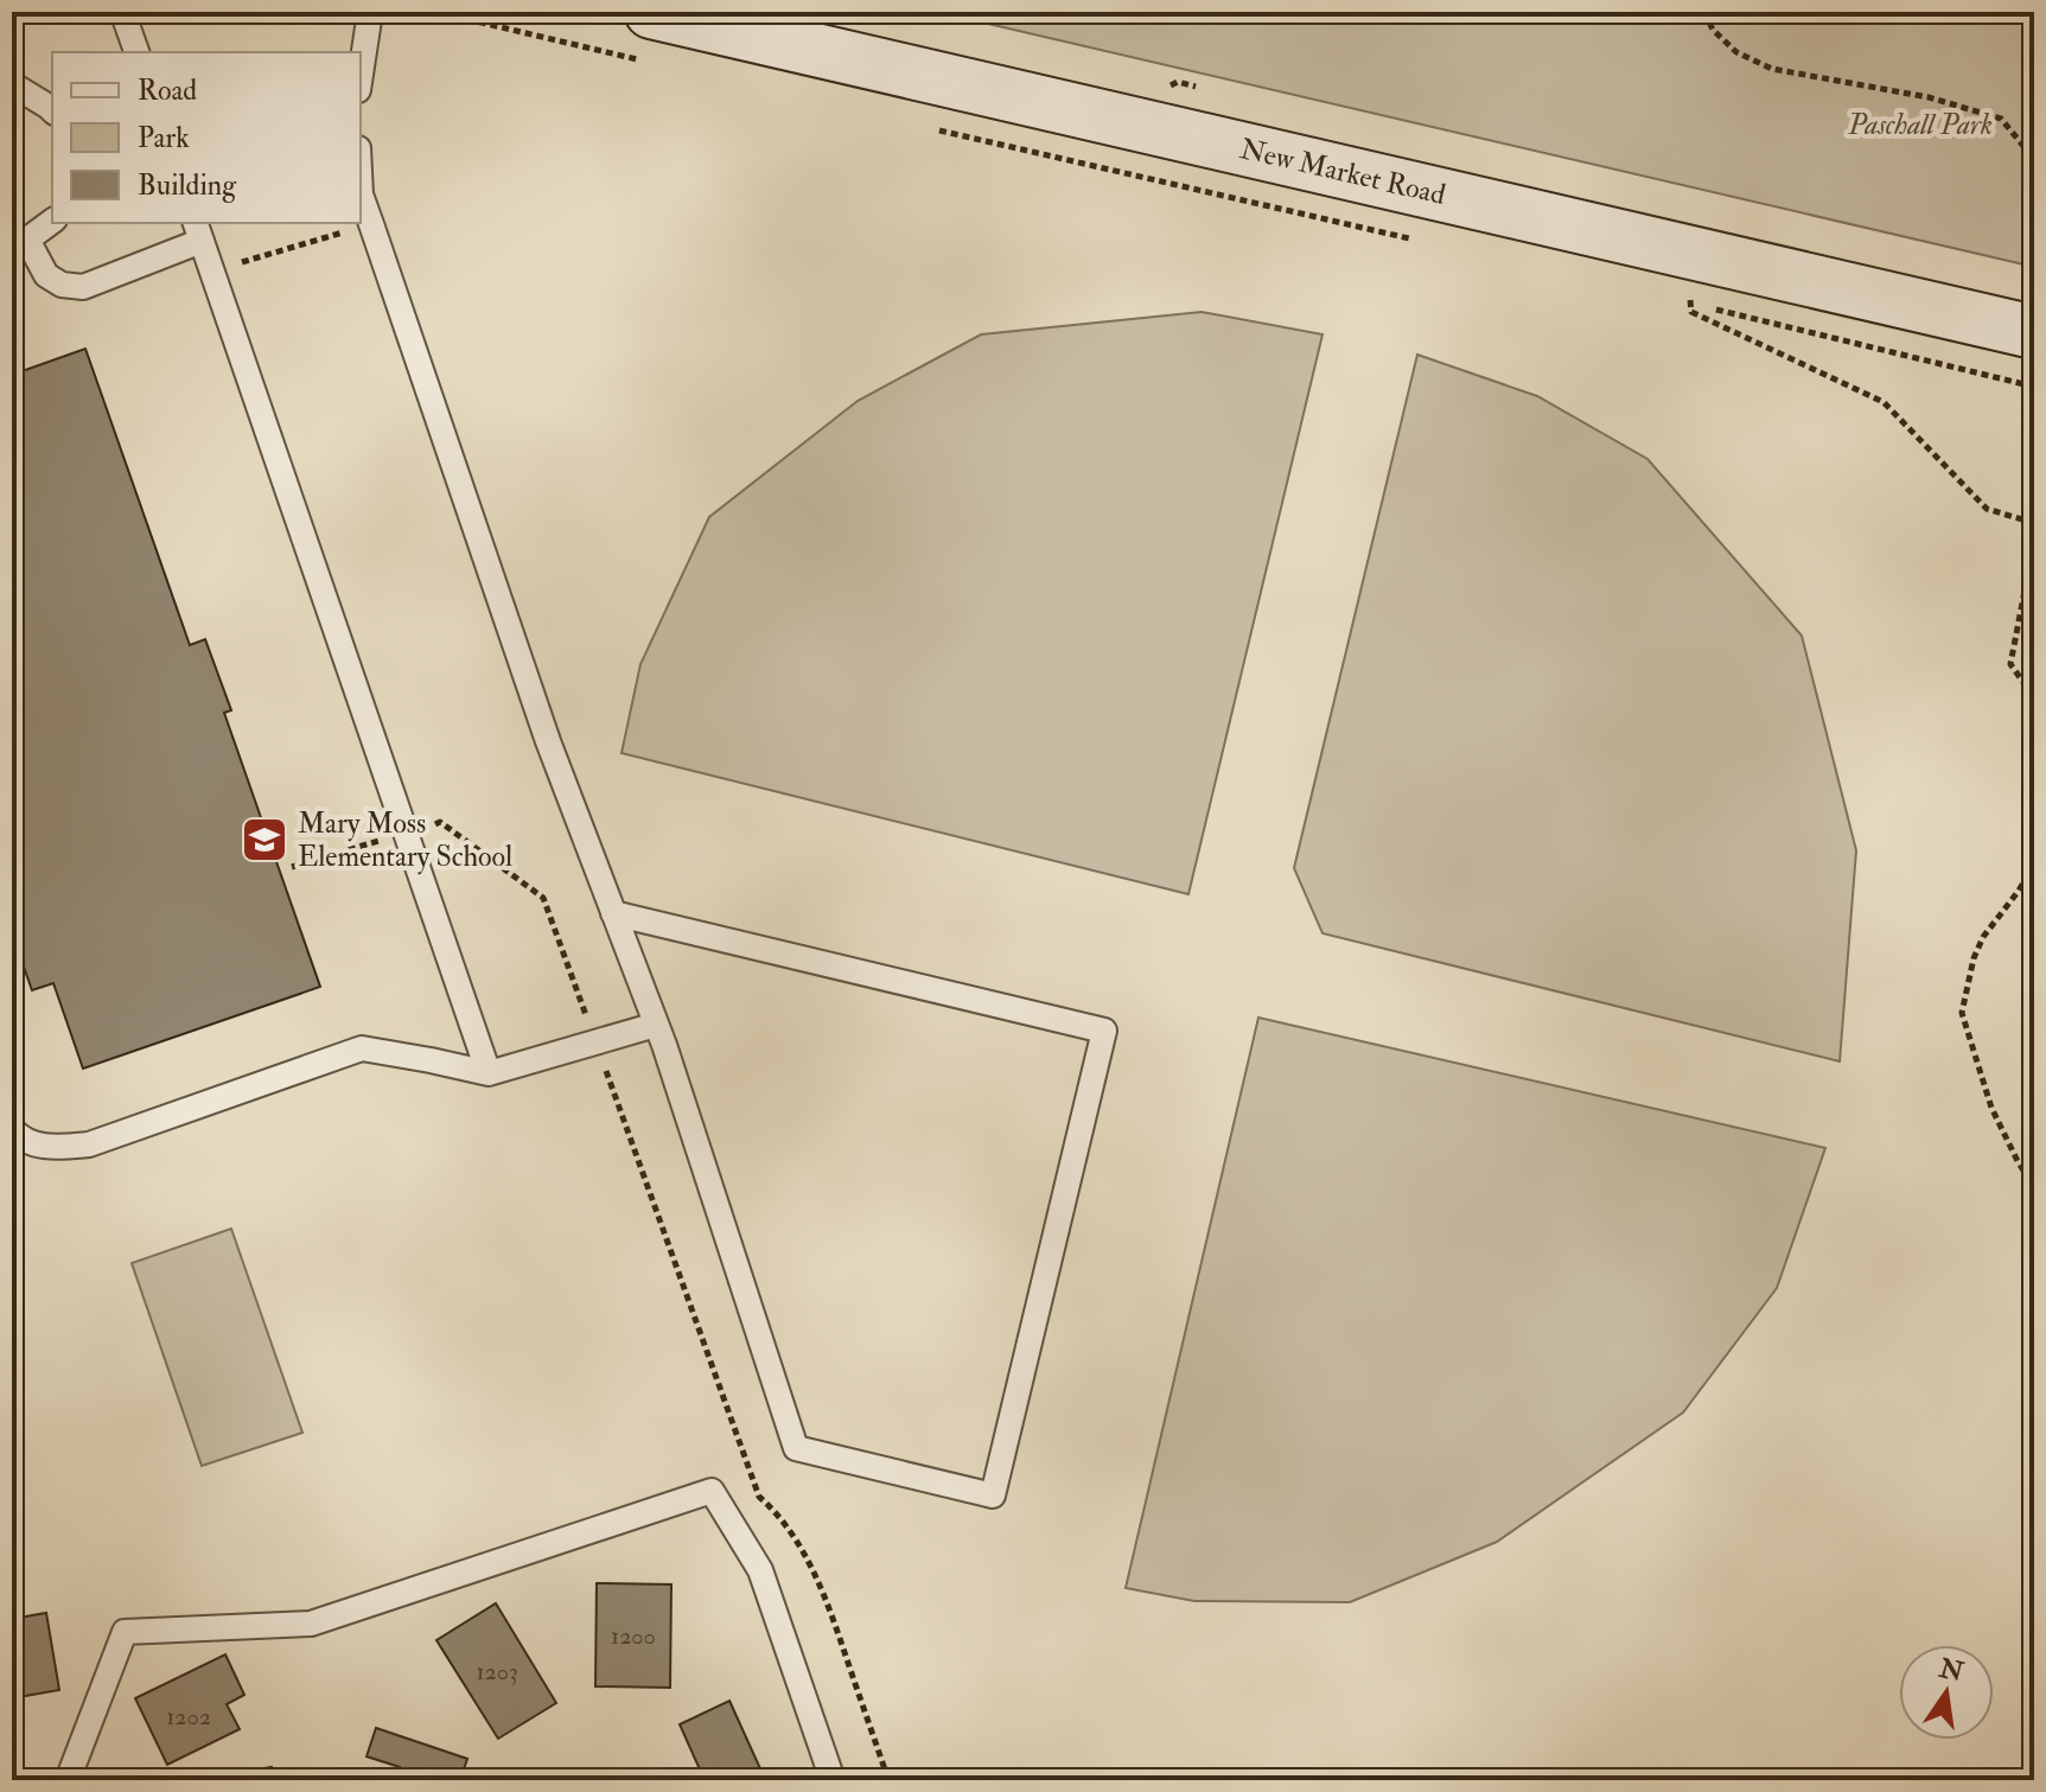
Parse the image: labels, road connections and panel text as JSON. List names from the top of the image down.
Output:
{
  "streets": {
    "street": ["New Market Road"]
  },
  "parks": ["Paschall Park"],
  "places": {
    "school or university": ["Mary Moss Elementary School"]
  },
  "house_numbers": ["1200", "1203", "1202"],
  "legend": ["Road", "Park", "Building"],
  "north": "top"
}
